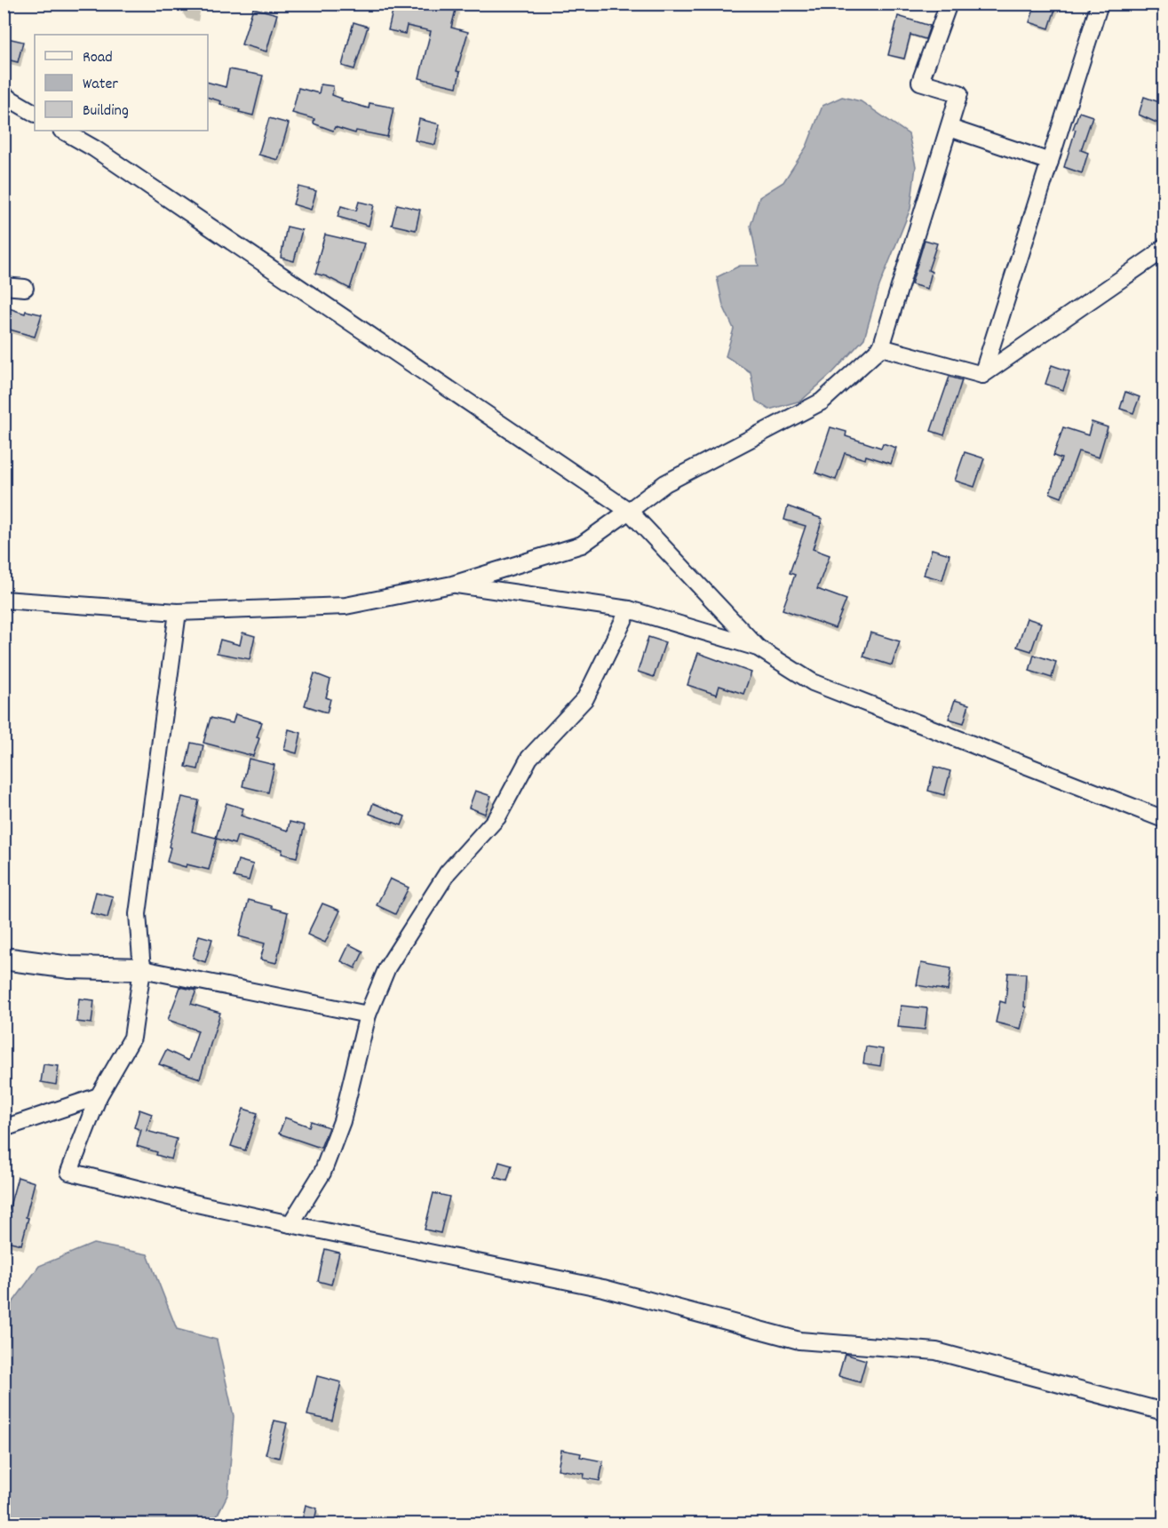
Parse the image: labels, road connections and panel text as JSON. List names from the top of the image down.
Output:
{
  "legend": ["Road", "Water", "Building"]
}
